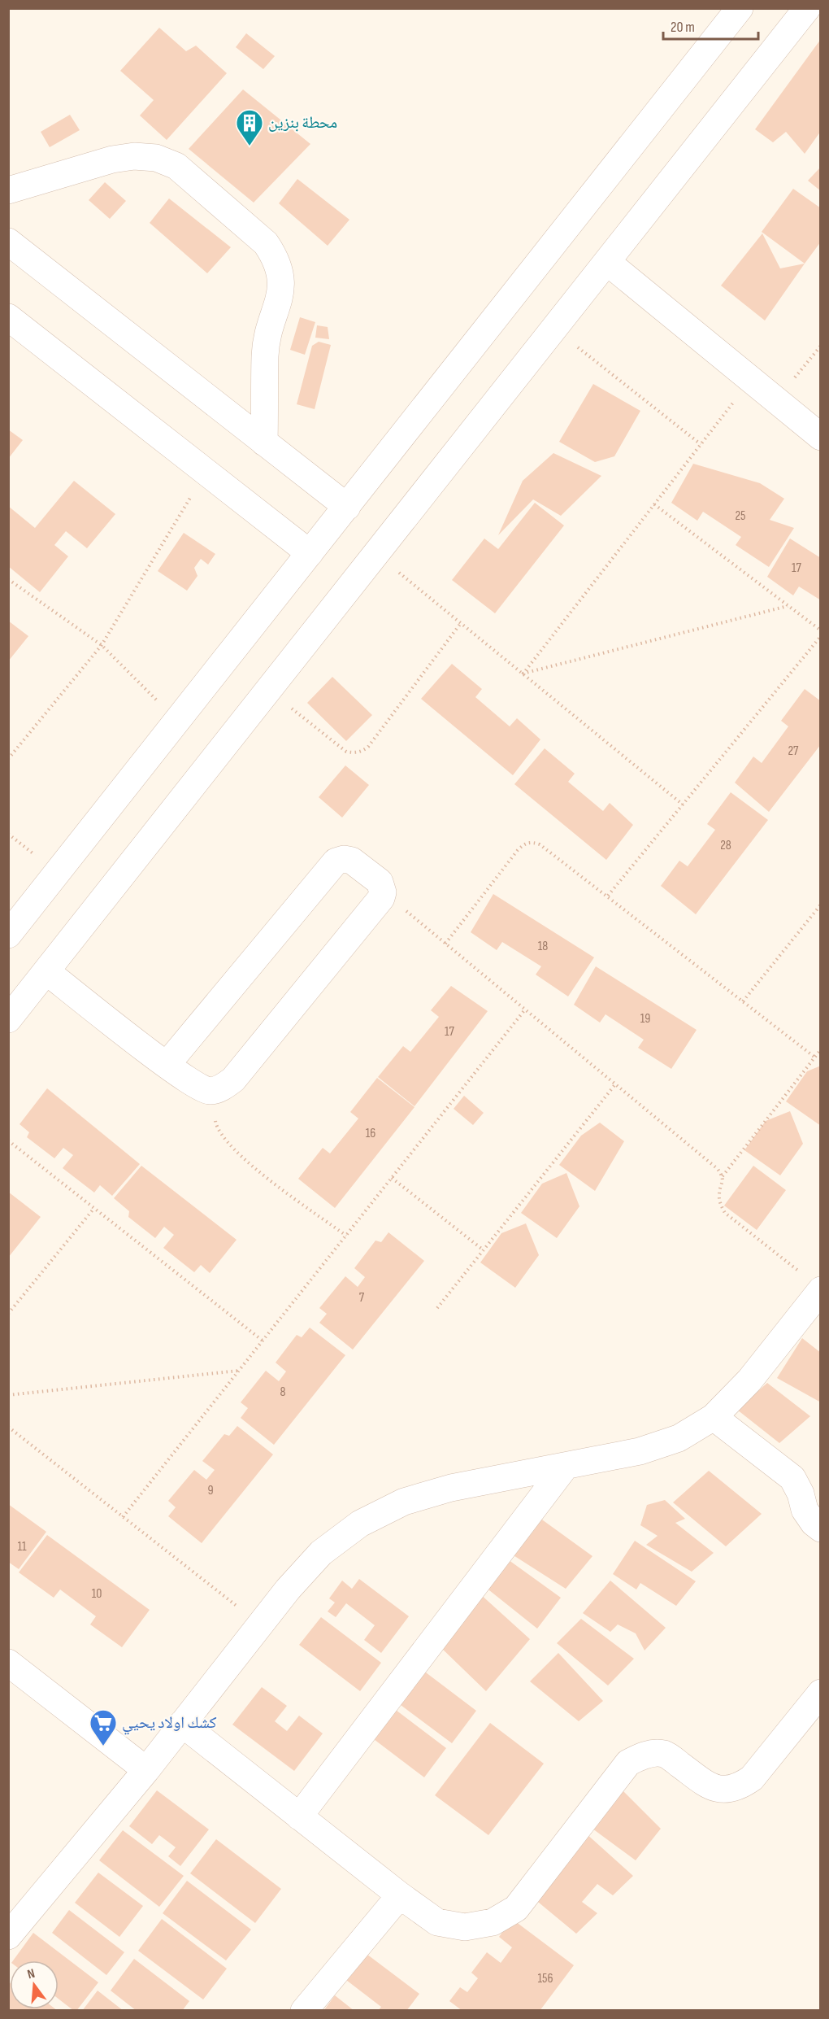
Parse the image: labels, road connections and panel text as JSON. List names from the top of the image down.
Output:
{
  "places": {
    "building": ["محطة بنزين"],
    "supermarket": ["كشك اولاد يحيي"]
  },
  "house_numbers": [
    "25",
    "17",
    "27",
    "28",
    "18",
    "19",
    "17",
    "16",
    "7",
    "8",
    "9",
    "11",
    "10",
    "156"
  ],
  "scale_bar": "20 m",
  "north": "top"
}
